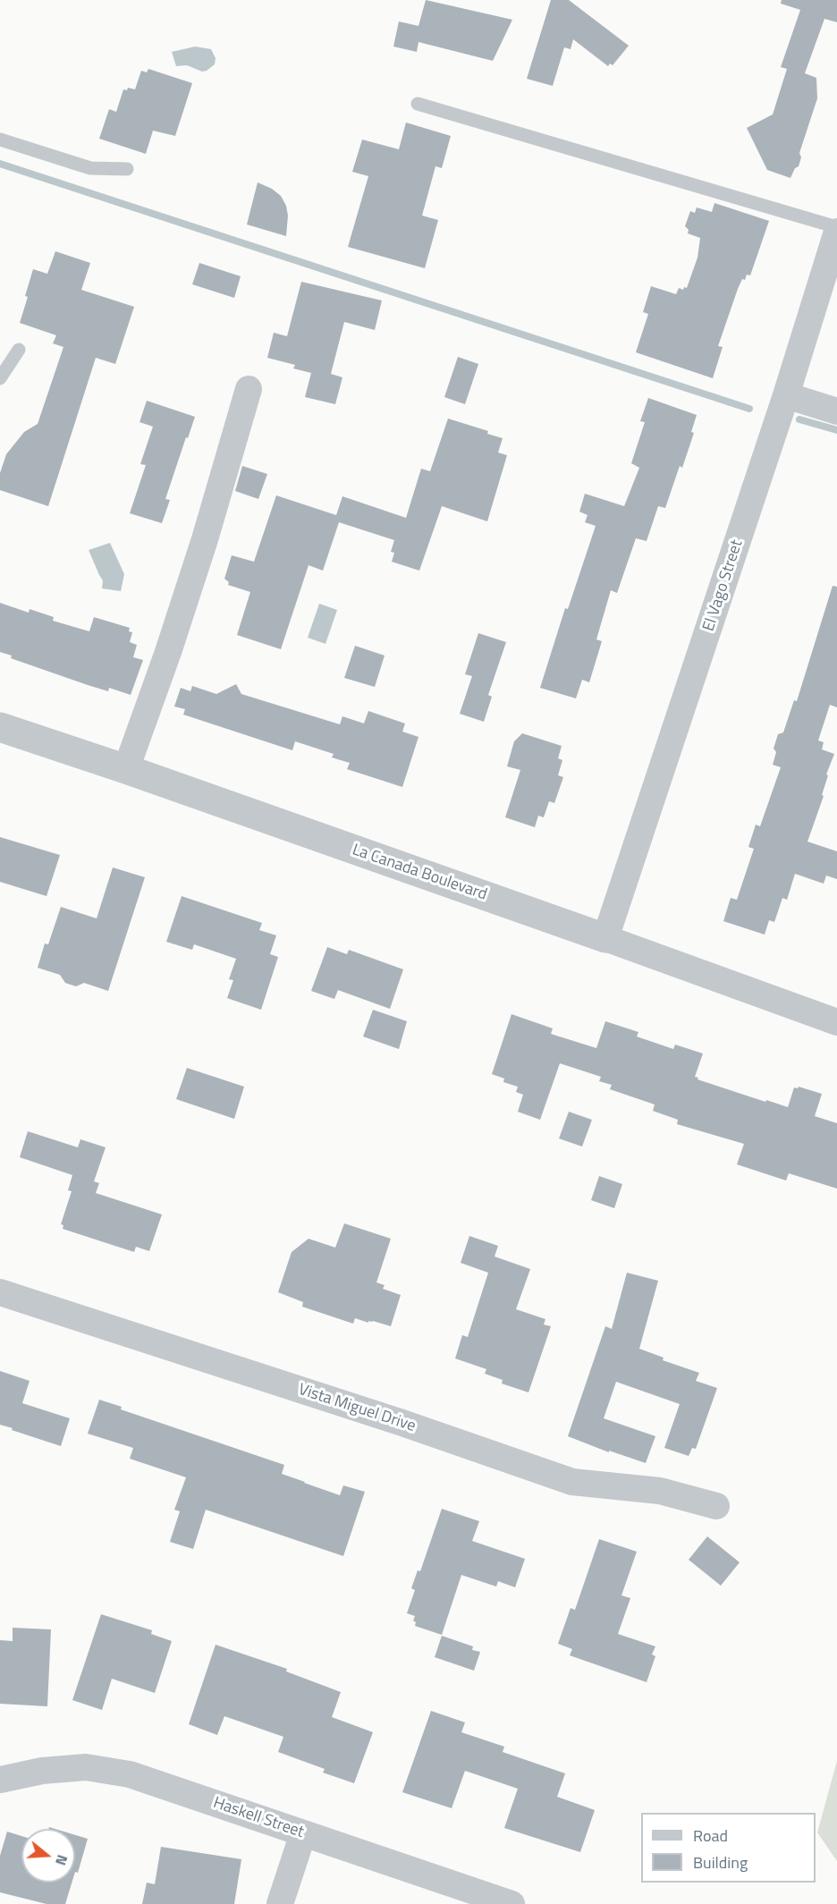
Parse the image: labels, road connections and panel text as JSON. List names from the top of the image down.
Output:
{
  "streets": {
    "street": [
      "El Vago Street",
      "La Canada Boulevard",
      "Vista Miguel Drive",
      "Haskell Street"
    ]
  },
  "crossings": [
    ["El Vago Street", "La Canada Boulevard"]
  ],
  "legend": ["Road", "Building"],
  "north": "right"
}
